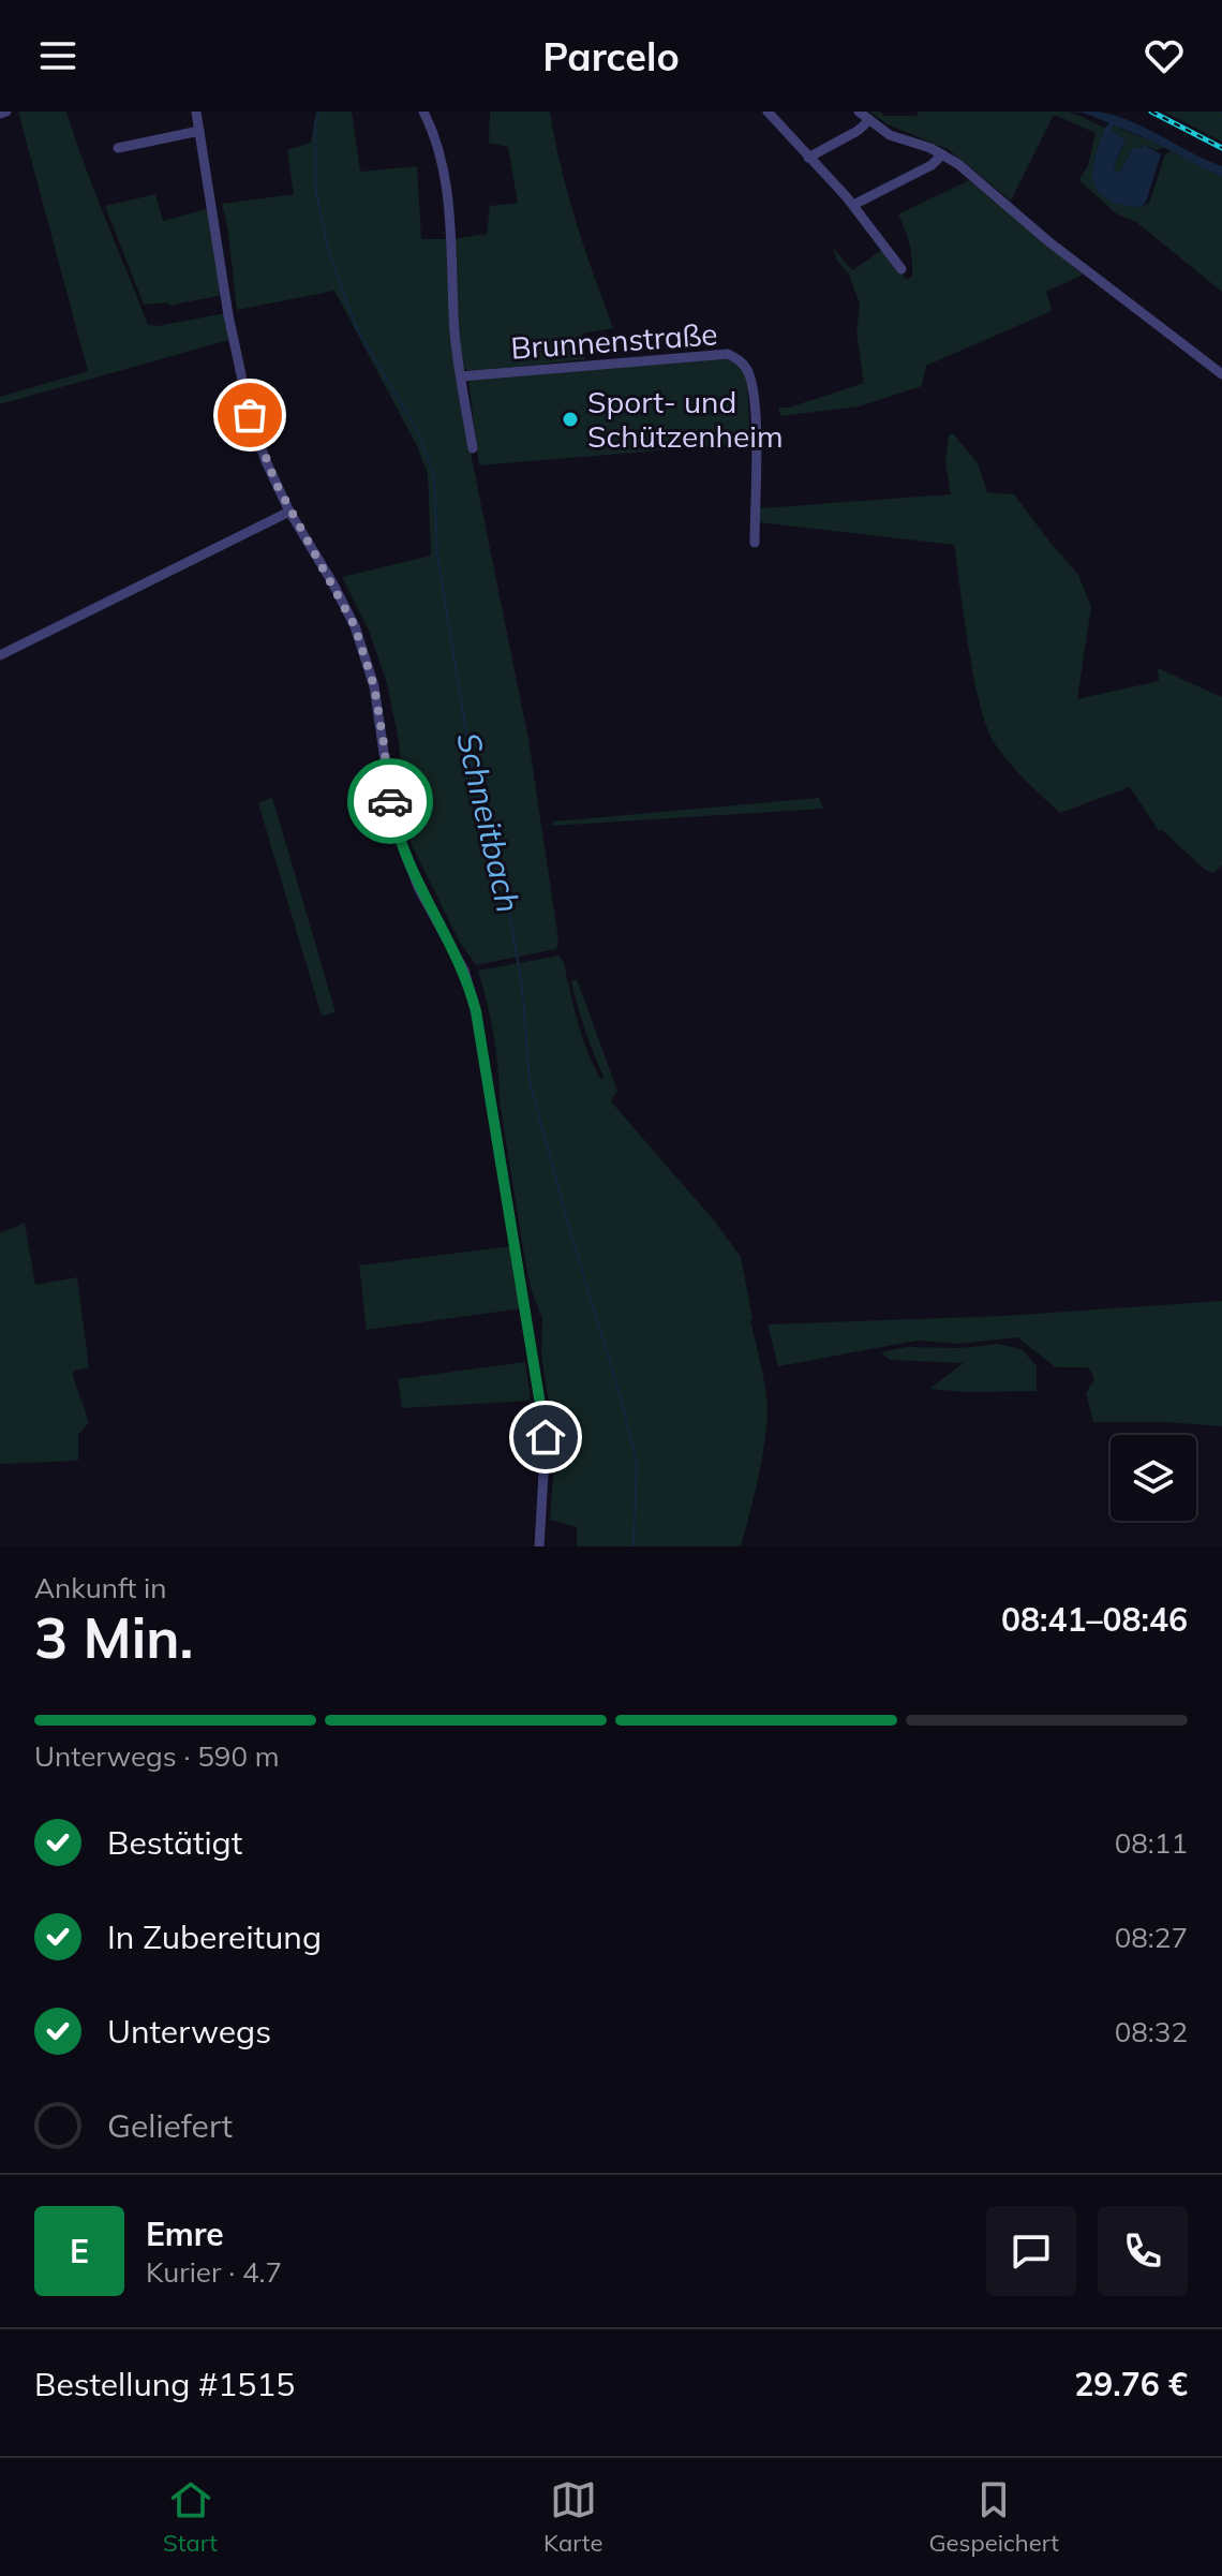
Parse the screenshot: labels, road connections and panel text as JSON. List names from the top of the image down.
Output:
{
  "streets": {
    "street": ["Brunnenstraße"]
  },
  "water": ["Schneitbach"],
  "places": ["Sport- und Schützenheim"],
  "page": {
    "header": "Parcelo",
    "heading": ["3 Min.", "Ankunft in", "08:41–08:46"],
    "panel": [
      "Emre",
      "Kurier · 4.7",
      "Bestellung #1515",
      "29.76 €"
    ],
    "bar": "Unterwegs · 590 m",
    "list": [
      ["Bestätigt", "08:11"],
      ["In Zubereitung", "08:27"],
      ["Unterwegs", "08:32"],
      "Geliefert"
    ],
    "round": "E",
    "tabs": ["Start", "Karte", "Gespeichert"]
  }
}
